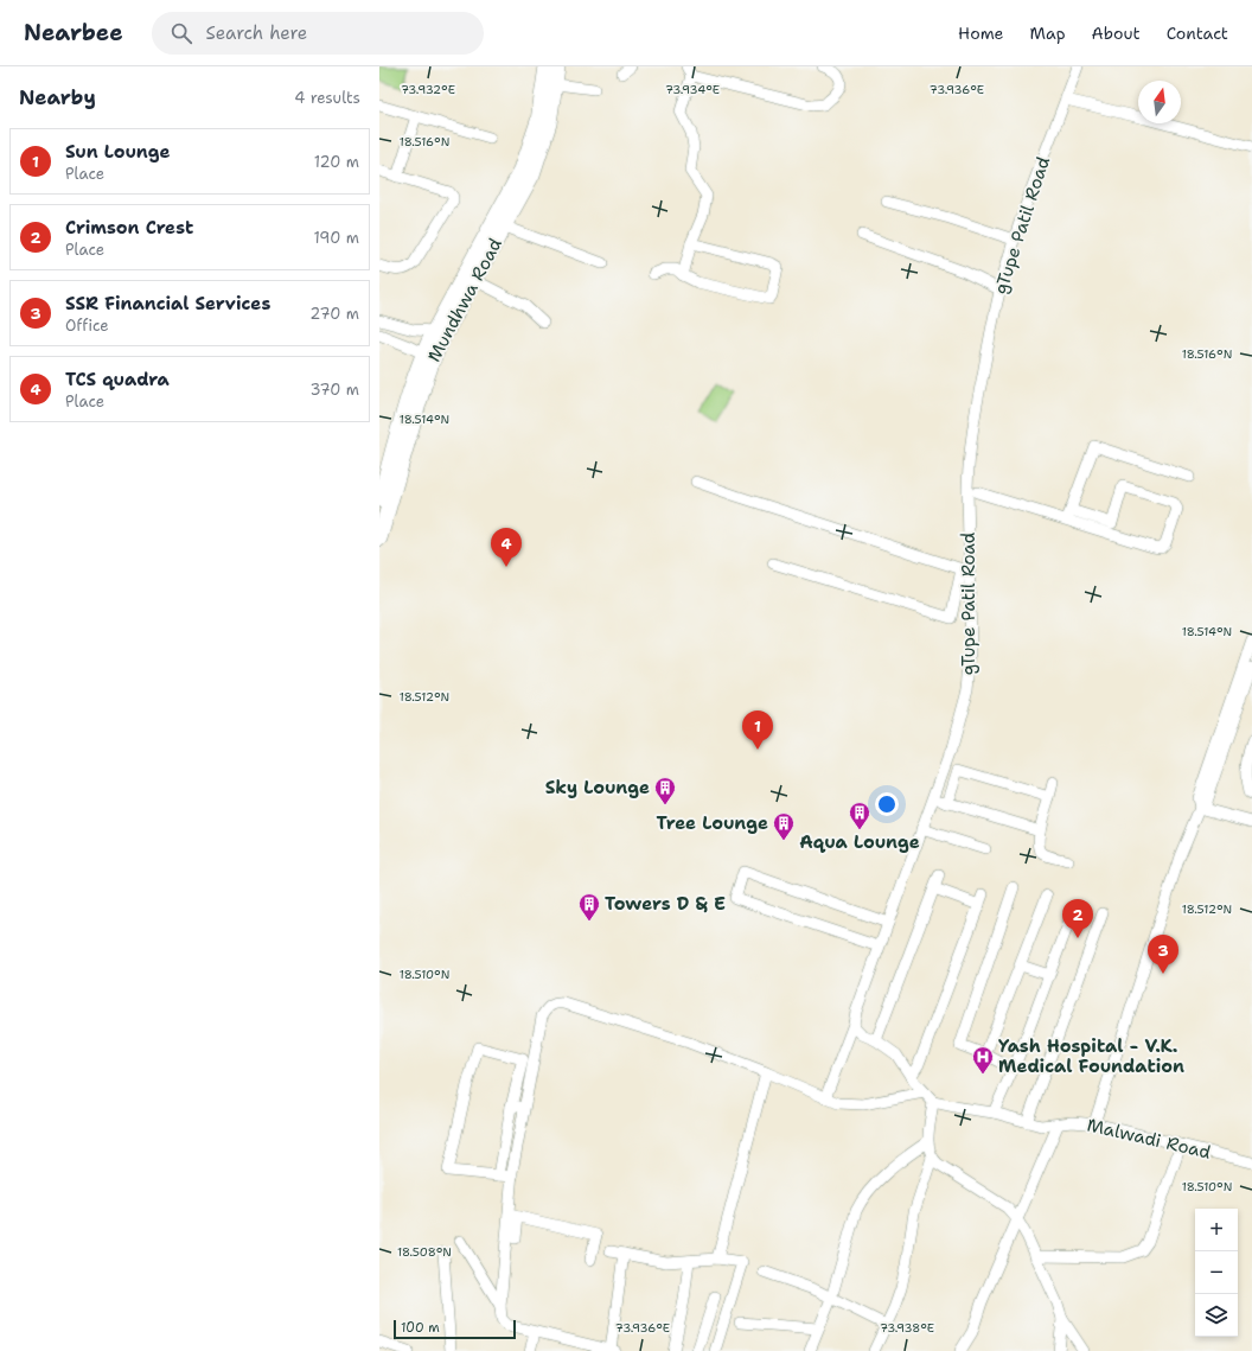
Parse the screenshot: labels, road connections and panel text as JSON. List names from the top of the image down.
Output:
{
  "streets": {
    "highway": ["Mundhwa Road"],
    "street": ["gTupe Patil Road", "Malwadi Road"]
  },
  "places": {
    "building": [
      "Sky Lounge",
      "Aqua Lounge",
      "Tree Lounge",
      "Towers D & E"
    ],
    "hospital": ["Yash Hospital - V.K. Medical Foundation"]
  },
  "scale_bar": "100 m",
  "north": "top",
  "page": {
    "header": "Nearbee",
    "search": "Search here",
    "nav": [
      "Home",
      "Map",
      "About",
      "Contact"
    ],
    "heading": ["Nearby", "4 results"],
    "list": [
      {
        "mark": "1",
        "name": "Sun Lounge",
        "note": "Place",
        "value": "120 m"
      },
      {
        "mark": "2",
        "name": "Crimson Crest",
        "note": "Place",
        "value": "190 m"
      },
      {
        "mark": "3",
        "name": "SSR Financial Services",
        "note": "Office",
        "value": "270 m"
      },
      {
        "mark": "4",
        "name": "TCS quadra",
        "note": "Place",
        "value": "370 m"
      }
    ],
    "pins": [
      "4",
      "1",
      "2",
      "3"
    ],
    "map_buttons": ["+", "−"],
    "scale": "100 m"
  },
  "coordinates": [
    "73.932°E",
    "73.934°E",
    "73.936°E",
    "18.516°N",
    "18.514°N",
    "18.512°N",
    "18.510°N",
    "18.508°N",
    "73.938°E"
  ]
}
